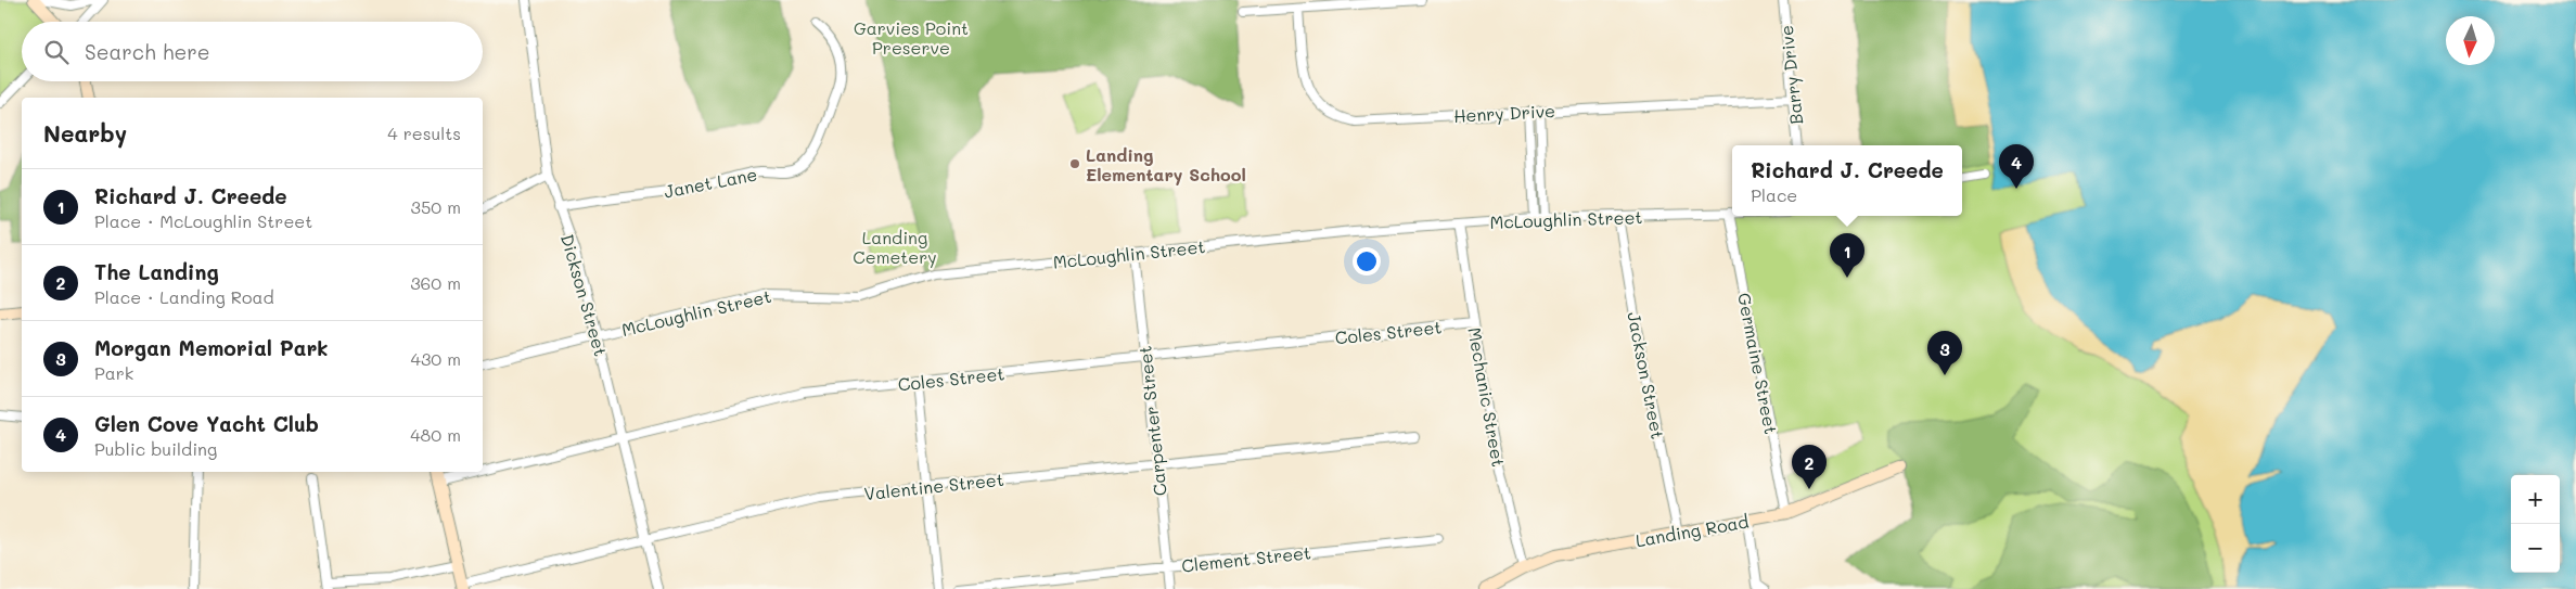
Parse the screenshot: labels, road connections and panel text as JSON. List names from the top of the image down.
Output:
{
  "streets": {
    "street": [
      "Barry Drive",
      "Henry Drive",
      "Janet Lane",
      "McLoughlin Street",
      "Dickson Street",
      "Coles Street",
      "Germaine Street",
      "Jackson Street",
      "Mechanic Street",
      "Carpenter Street",
      "Valentine Street",
      "Landing Road",
      "Clement Street"
    ]
  },
  "crossings": [
    ["Barry Drive", "Henry Drive"],
    ["Janet Lane", "Dickson Street"],
    ["McLoughlin Street", "Dickson Street"],
    ["McLoughlin Street", "Germaine Street"],
    ["McLoughlin Street", "Jackson Street"],
    ["McLoughlin Street", "Mechanic Street"],
    ["McLoughlin Street", "Carpenter Street"],
    ["Dickson Street", "Coles Street"],
    ["Dickson Street", "Valentine Street"],
    ["Coles Street", "Mechanic Street"],
    ["Coles Street", "Carpenter Street"],
    ["Germaine Street", "Landing Road"],
    ["Jackson Street", "Landing Road"],
    ["Mechanic Street", "Landing Road"],
    ["Carpenter Street", "Valentine Street"],
    ["Carpenter Street", "Clement Street"]
  ],
  "parks": ["Garvies Point Preserve", "Landing Cemetery"],
  "places": ["Landing Elementary School"],
  "north": "bottom",
  "page": {
    "search": "Search here",
    "heading": ["Nearby", "4 results"],
    "pins": [
      "4",
      "1",
      "3",
      "2"
    ],
    "popup": ["Richard J. Creede", "Place"],
    "list": [
      {
        "mark": "1",
        "name": "Richard J. Creede",
        "note": "Place · McLoughlin Street",
        "value": "350 m"
      },
      {
        "mark": "2",
        "name": "The Landing",
        "note": "Place · Landing Road",
        "value": "360 m"
      },
      {
        "mark": "3",
        "name": "Morgan Memorial Park",
        "note": "Park",
        "value": "430 m"
      },
      {
        "mark": "4",
        "name": "Glen Cove Yacht Club",
        "note": "Public building",
        "value": "480 m"
      }
    ],
    "map_buttons": ["+", "−"]
  }
}
